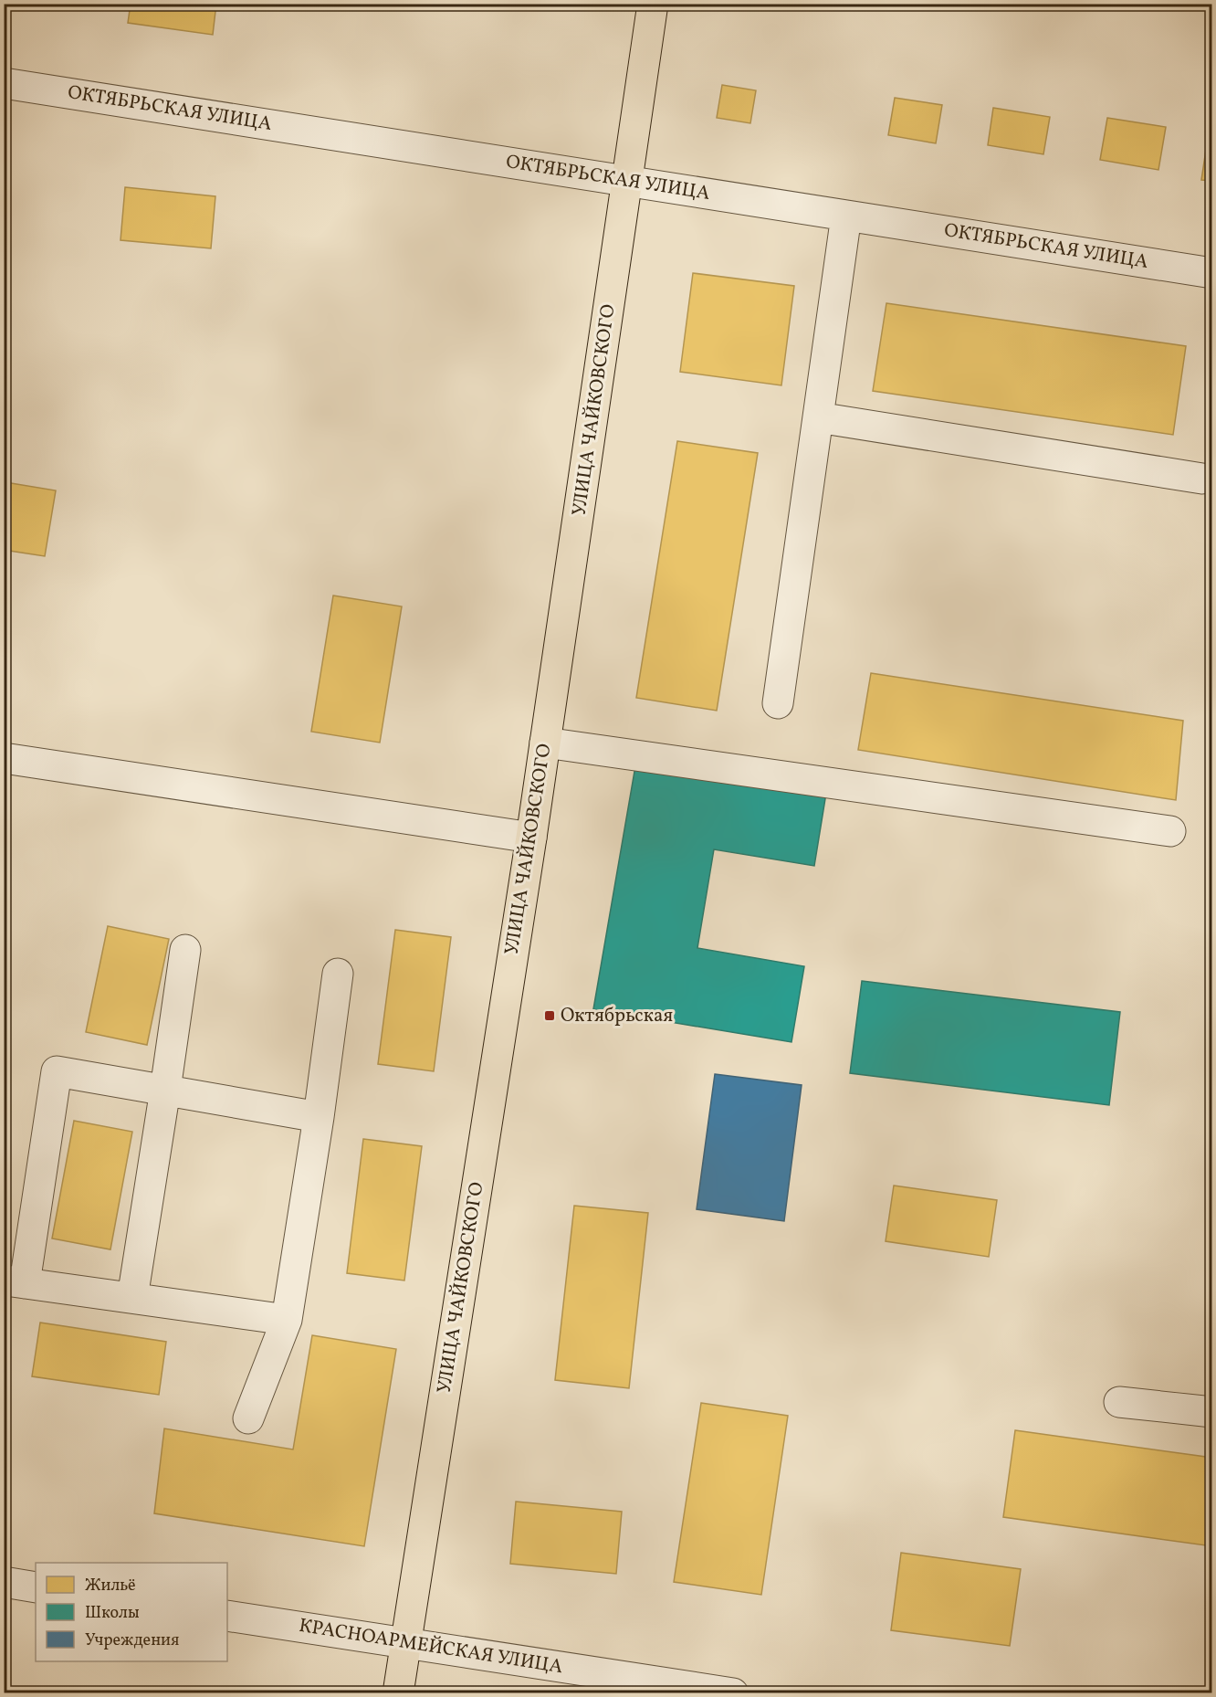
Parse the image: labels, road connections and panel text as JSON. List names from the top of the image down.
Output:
{
  "streets": {
    "main road": ["УЛИЦА ЧАЙКОВСКОГО"],
    "street": ["ОКТЯБРЬСКАЯ УЛИЦА", "КРАСНОАРМЕЙСКАЯ УЛИЦА"]
  },
  "crossings": [
    ["ОКТЯБРЬСКАЯ УЛИЦА", "УЛИЦА ЧАЙКОВСКОГО"],
    ["УЛИЦА ЧАЙКОВСКОГО", "КРАСНОАРМЕЙСКАЯ УЛИЦА"]
  ],
  "places": {
    "transit": ["Октябрьская"]
  },
  "legend": ["Жильё", "Школы", "Учреждения"]
}
